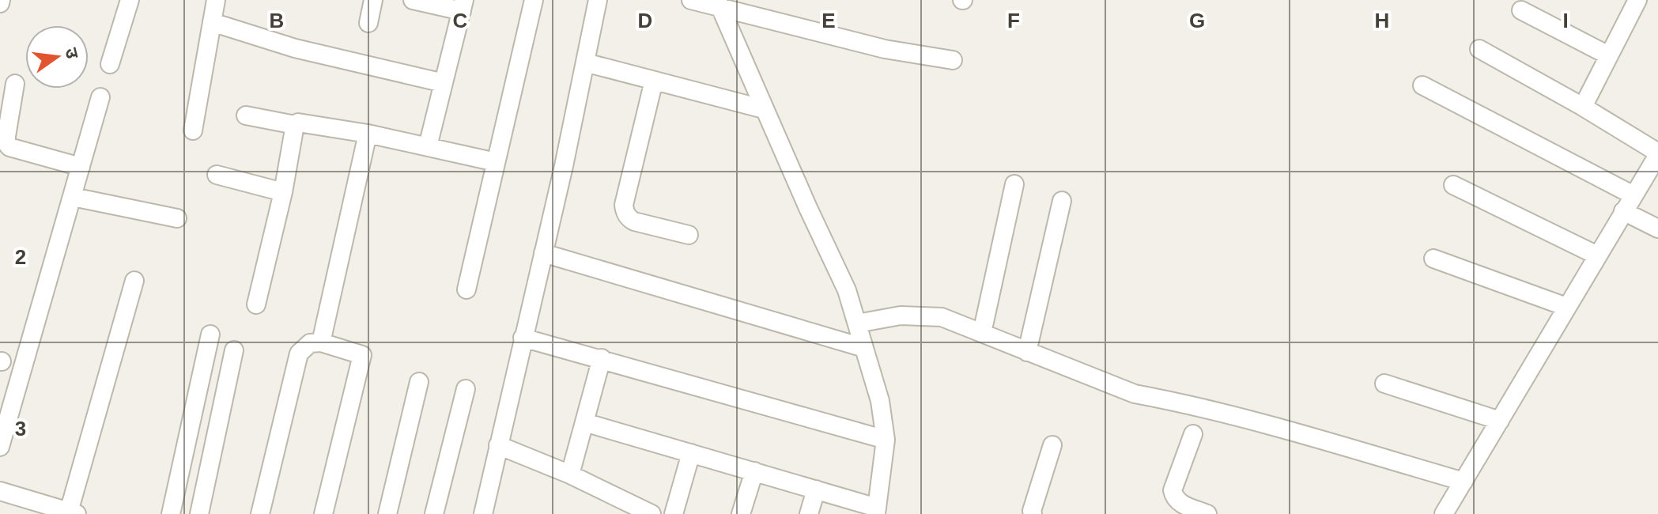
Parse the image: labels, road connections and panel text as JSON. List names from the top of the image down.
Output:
{
  "north": "right",
  "grid": {
    "columns": [
      "B",
      "C",
      "D",
      "E",
      "F",
      "G",
      "H",
      "I"
    ],
    "rows": ["2", "3"]
  }
}
